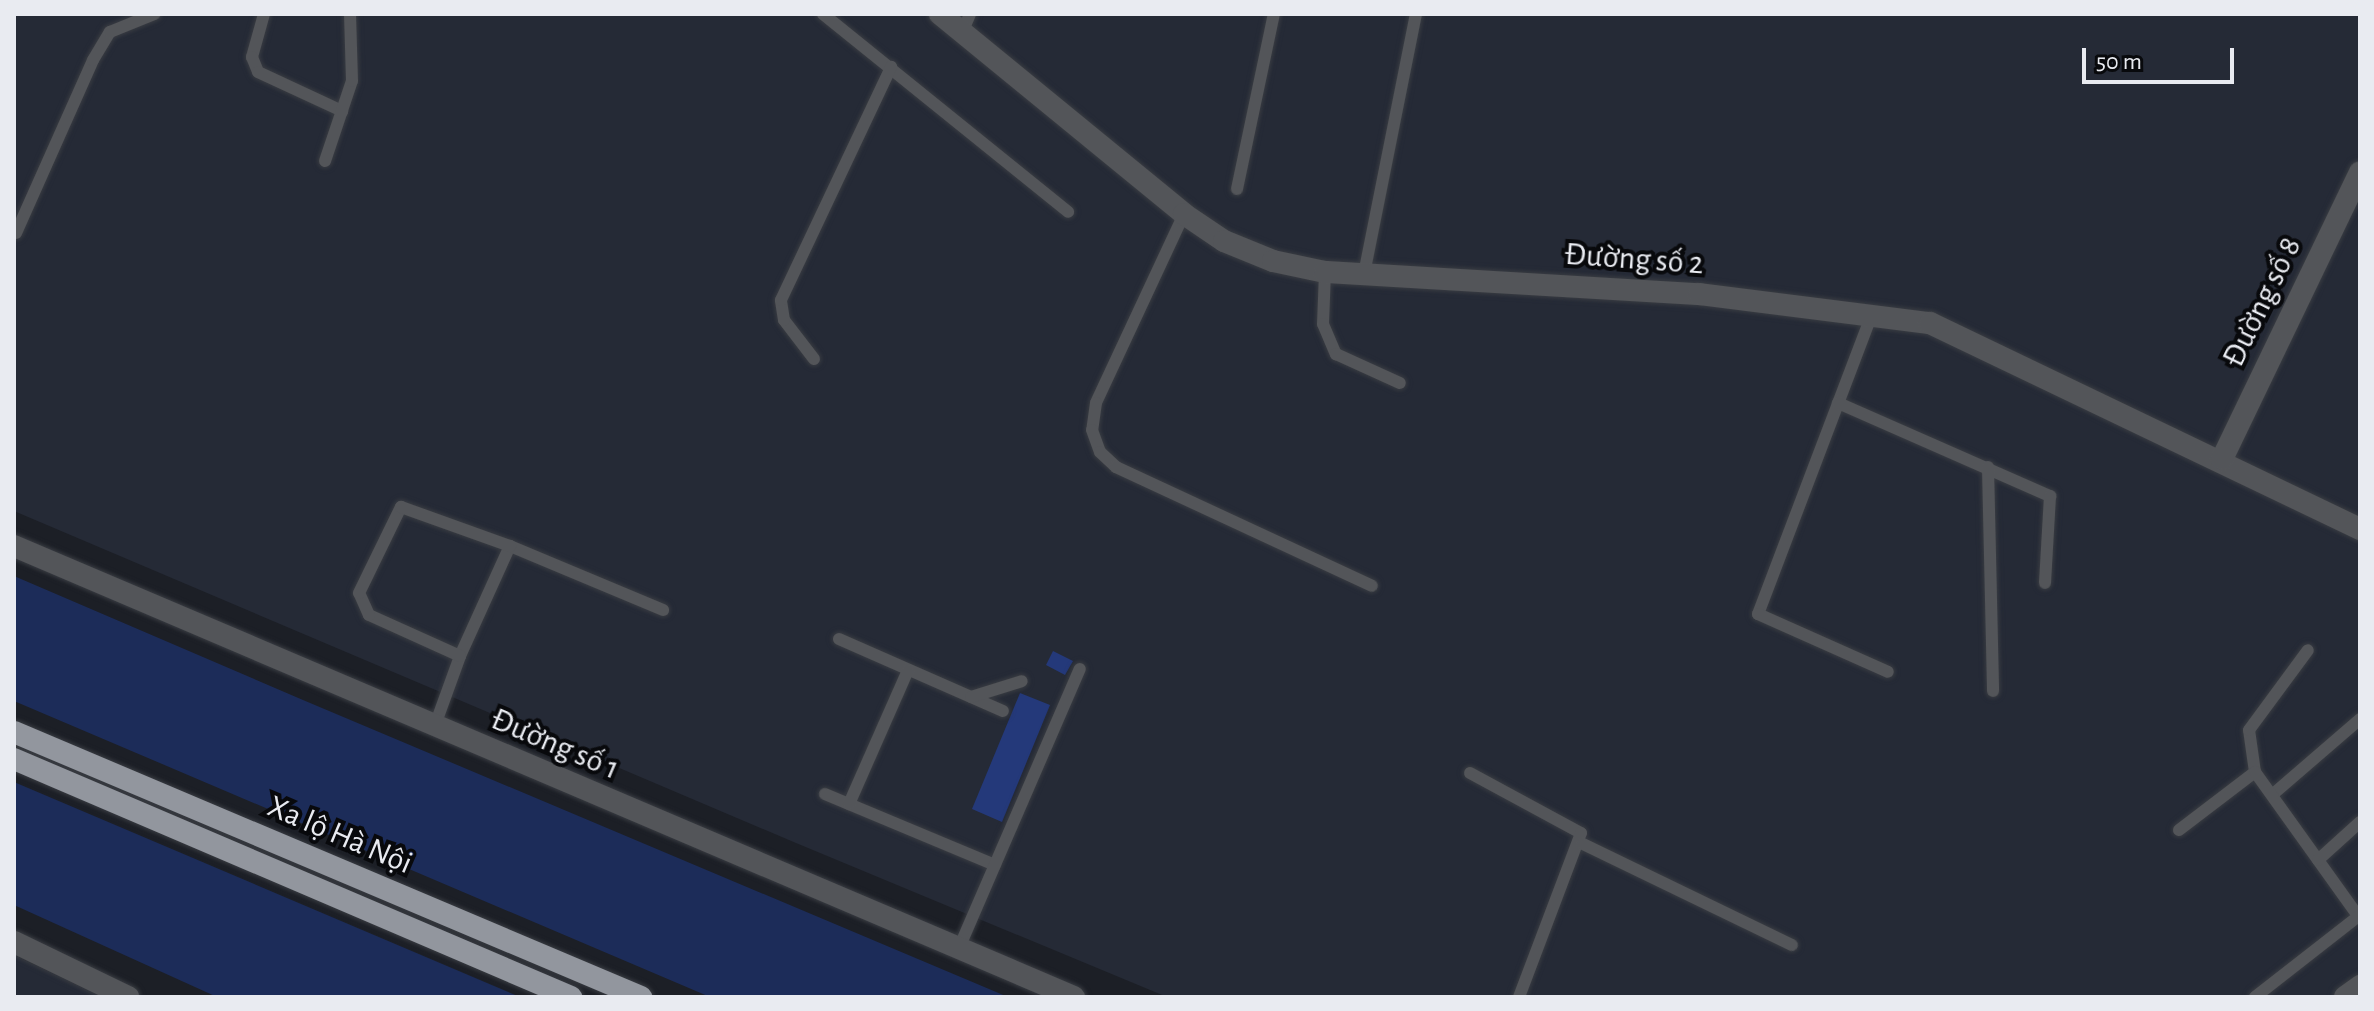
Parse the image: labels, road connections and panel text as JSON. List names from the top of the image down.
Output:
{
  "streets": {
    "highway": ["Xa lộ Hà Nội"],
    "street": ["Đường số 2", "Đường số 8", "Đường số 1"]
  },
  "crossings": [
    ["Đường số 2", "Đường số 8"]
  ],
  "scale_bar": "50 m"
}
